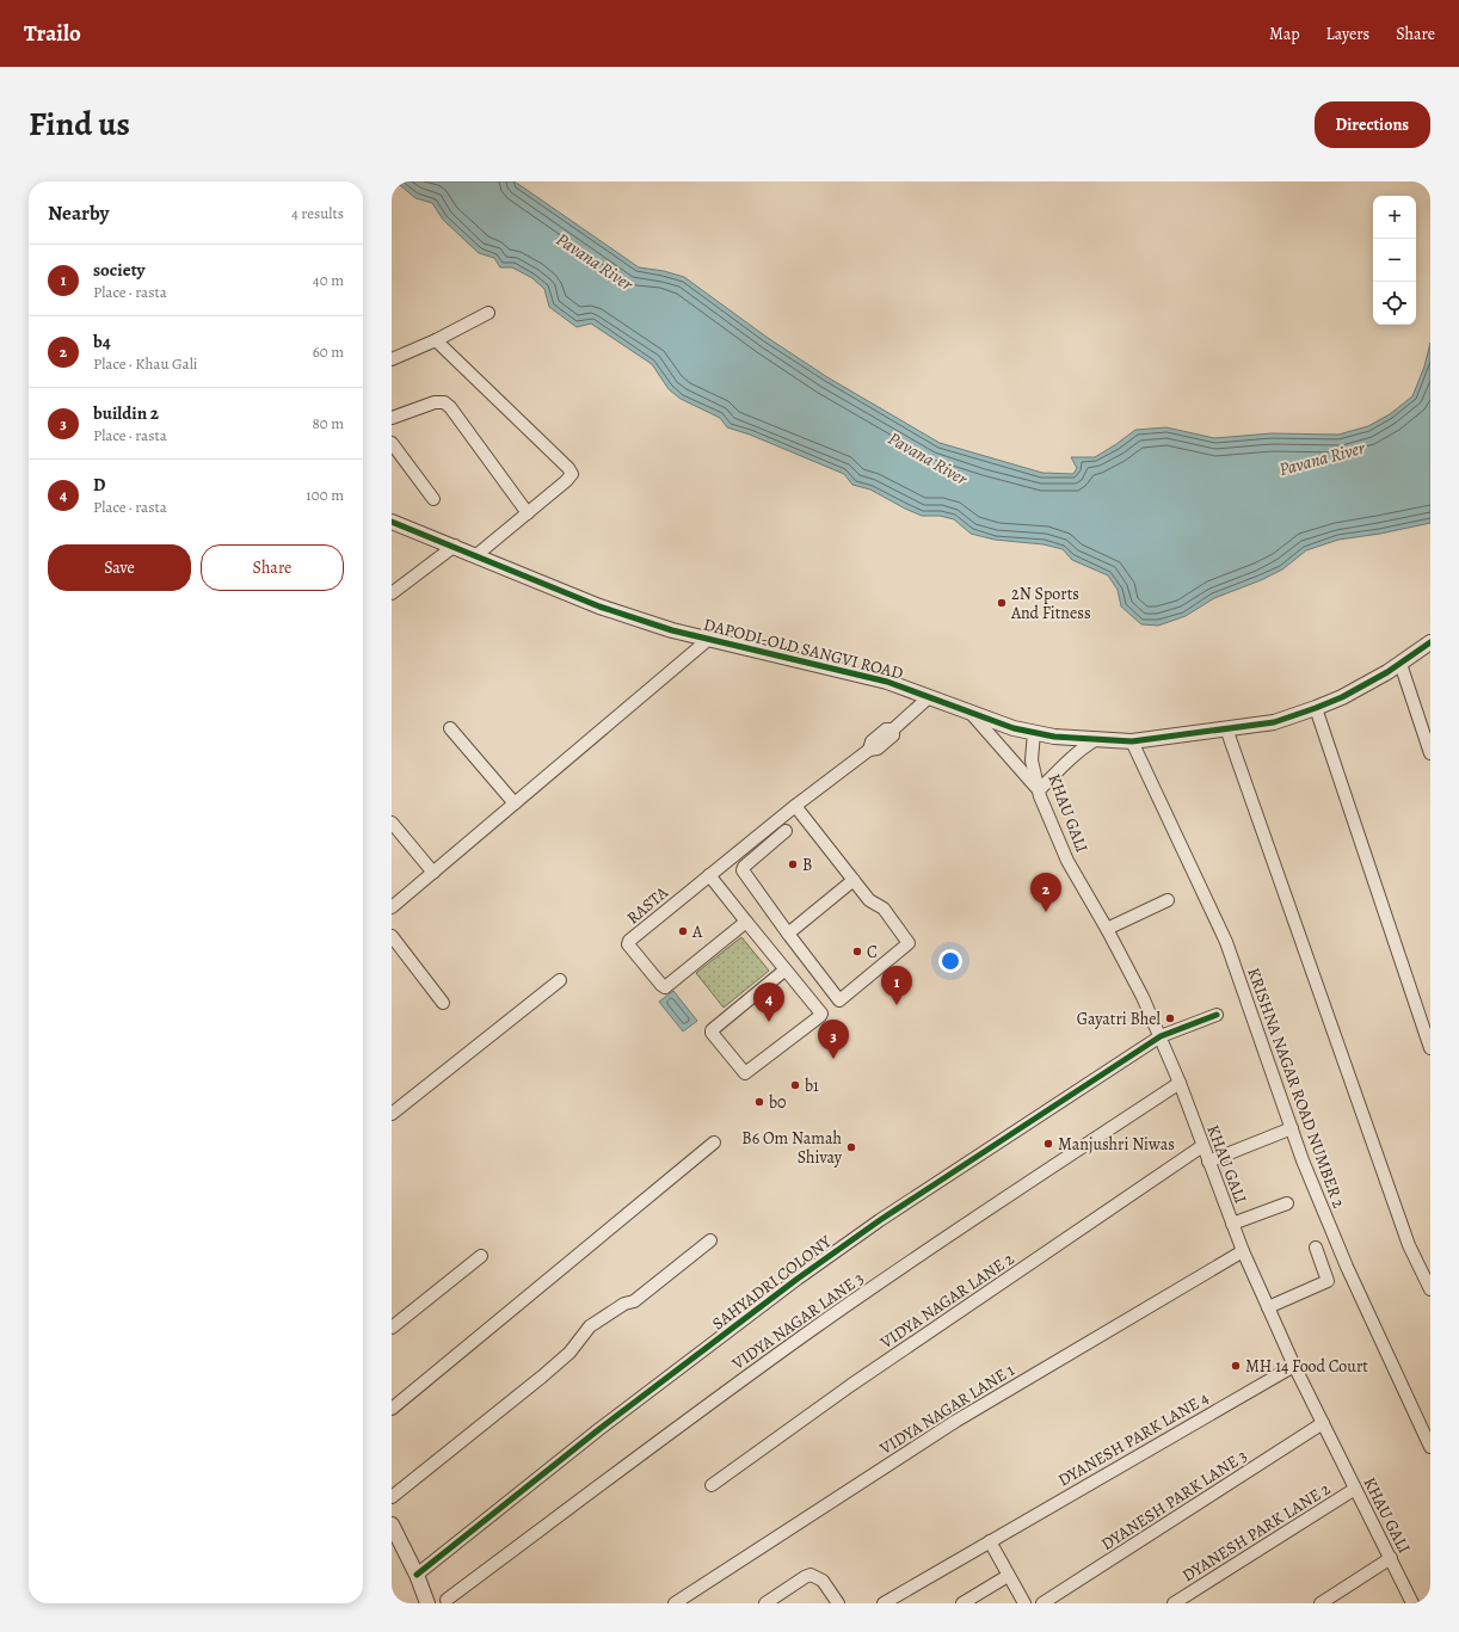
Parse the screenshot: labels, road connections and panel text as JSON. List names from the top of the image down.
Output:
{
  "streets": {
    "street": [
      "DAPODI-OLD SANGVI ROAD",
      "KHAU GALI",
      "RASTA",
      "KRISHNA NAGAR ROAD NUMBER 2",
      "SAHYADRI COLONY",
      "VIDYA NAGAR LANE 2",
      "VIDYA NAGAR LANE 3",
      "VIDYA NAGAR LANE 1",
      "DYANESH PARK LANE 4",
      "DYANESH PARK LANE 3",
      "DYANESH PARK LANE 2"
    ]
  },
  "crossings": [
    ["DAPODI-OLD SANGVI ROAD", "KHAU GALI"],
    ["DAPODI-OLD SANGVI ROAD", "RASTA"],
    ["DAPODI-OLD SANGVI ROAD", "KRISHNA NAGAR ROAD NUMBER 2"],
    ["KHAU GALI", "SAHYADRI COLONY"],
    ["KHAU GALI", "VIDYA NAGAR LANE 2"],
    ["KHAU GALI", "VIDYA NAGAR LANE 3"],
    ["KHAU GALI", "VIDYA NAGAR LANE 1"],
    ["KHAU GALI", "DYANESH PARK LANE 4"],
    ["KHAU GALI", "DYANESH PARK LANE 3"],
    ["KHAU GALI", "DYANESH PARK LANE 2"]
  ],
  "water": ["Pavana River"],
  "places": [
    "2N Sports And Fitness",
    "B",
    "A",
    "C",
    "Gayatri Bhel",
    "b1",
    "b0",
    "Manjushri Niwas",
    "B6 Om Namah Shivay",
    "MH 14 Food Court"
  ],
  "page": {
    "header": "Trailo",
    "nav": ["Map", "Layers", "Share"],
    "title": "Find us",
    "buttons": [
      "Directions",
      ["Save", "Share"]
    ],
    "heading": ["Nearby", "4 results"],
    "map_buttons": ["+", "−"],
    "list": [
      {
        "mark": "1",
        "name": "society",
        "note": "Place · rasta",
        "value": "40 m"
      },
      {
        "mark": "2",
        "name": "b4",
        "note": "Place · Khau Gali",
        "value": "60 m"
      },
      {
        "mark": "3",
        "name": "buildin 2",
        "note": "Place · rasta",
        "value": "80 m"
      },
      {
        "mark": "4",
        "name": "D",
        "note": "Place · rasta",
        "value": "100 m"
      }
    ],
    "pins": [
      "2",
      "1",
      "4",
      "3"
    ]
  }
}
